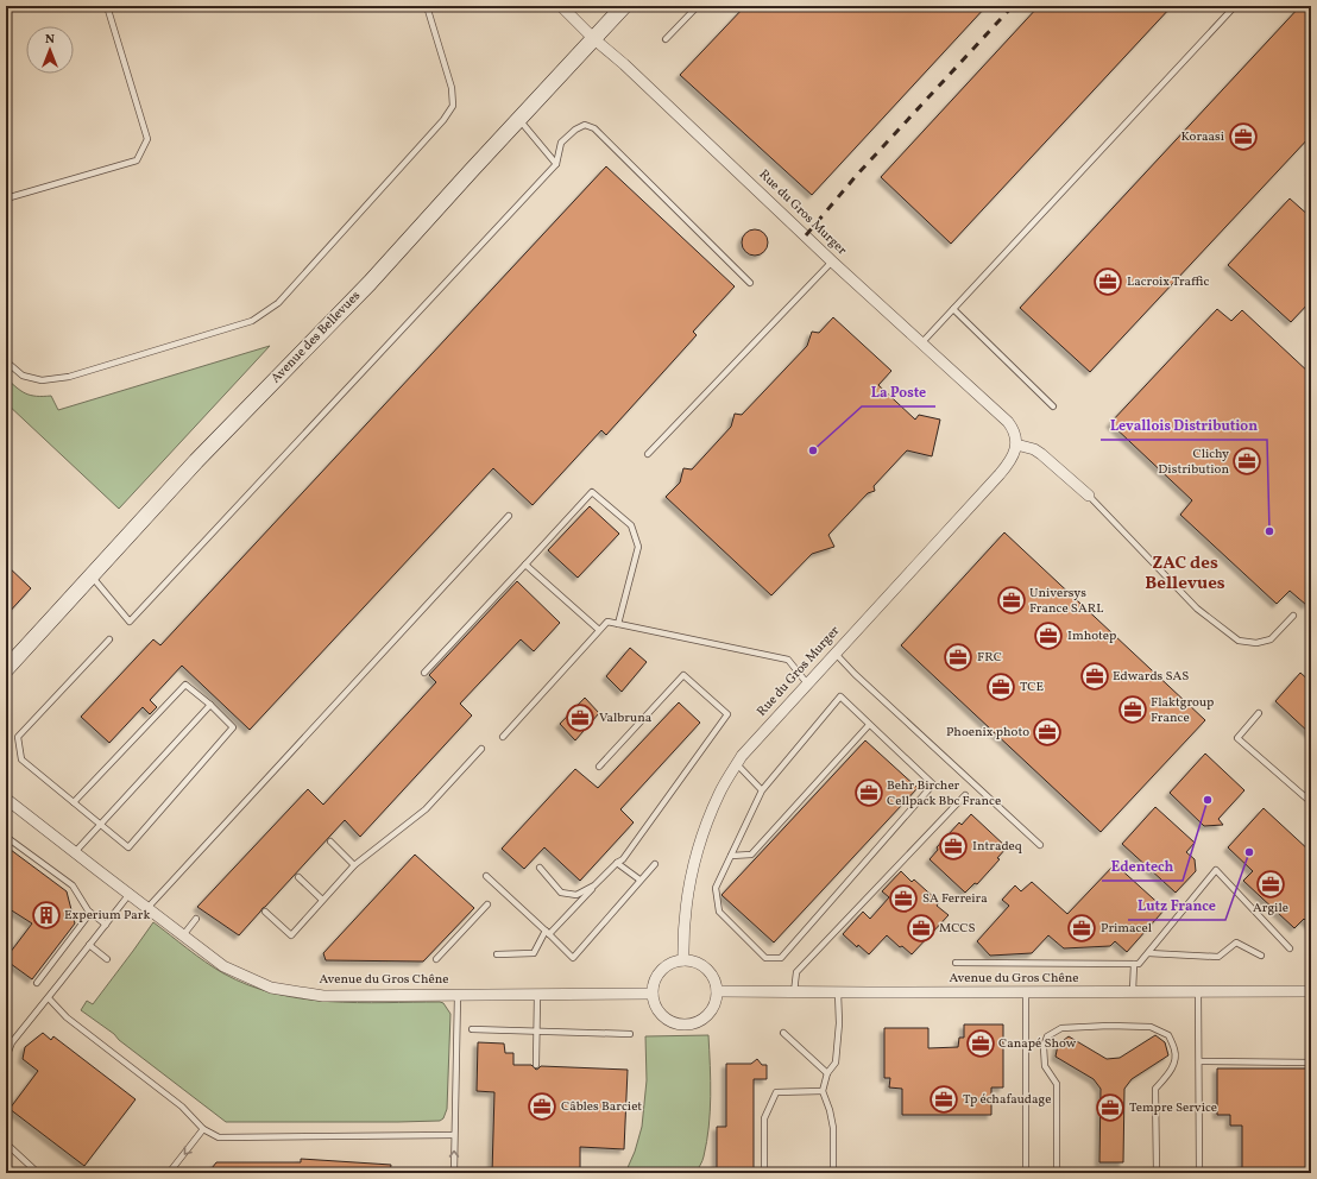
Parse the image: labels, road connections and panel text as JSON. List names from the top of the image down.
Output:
{
  "streets": {
    "street": ["Rue du Gros Murger", "Avenue des Bellevues", "Avenue du Gros Chêne"]
  },
  "crossings": [
    ["Rue du Gros Murger", "Avenue des Bellevues"],
    ["Rue du Gros Murger", "Avenue du Gros Chêne"]
  ],
  "districts": ["ZAC des Bellevues"],
  "places": {
    "office": [
      "Koraasi",
      "Lacroix Traffic",
      "Clichy Distribution",
      "Universys France SARL",
      "Imhotep",
      "FRC",
      "Edwards SAS",
      "TCE",
      "Flaktgroup France",
      "Valbruna",
      "Phoenix photo",
      "Behr Bircher Cellpack Bbc France",
      "Intradeq",
      "Argile",
      "SA Ferreira",
      "MCCS",
      "Primacel",
      "Canapé Show",
      "Tp échafaudage",
      "Câbles Barciet",
      "Tempre Service"
    ],
    "other": [
      "La Poste",
      "Levallois Distribution",
      "Edentech",
      "Lutz France"
    ],
    "building": ["Experium Park"]
  },
  "north": "top"
}
